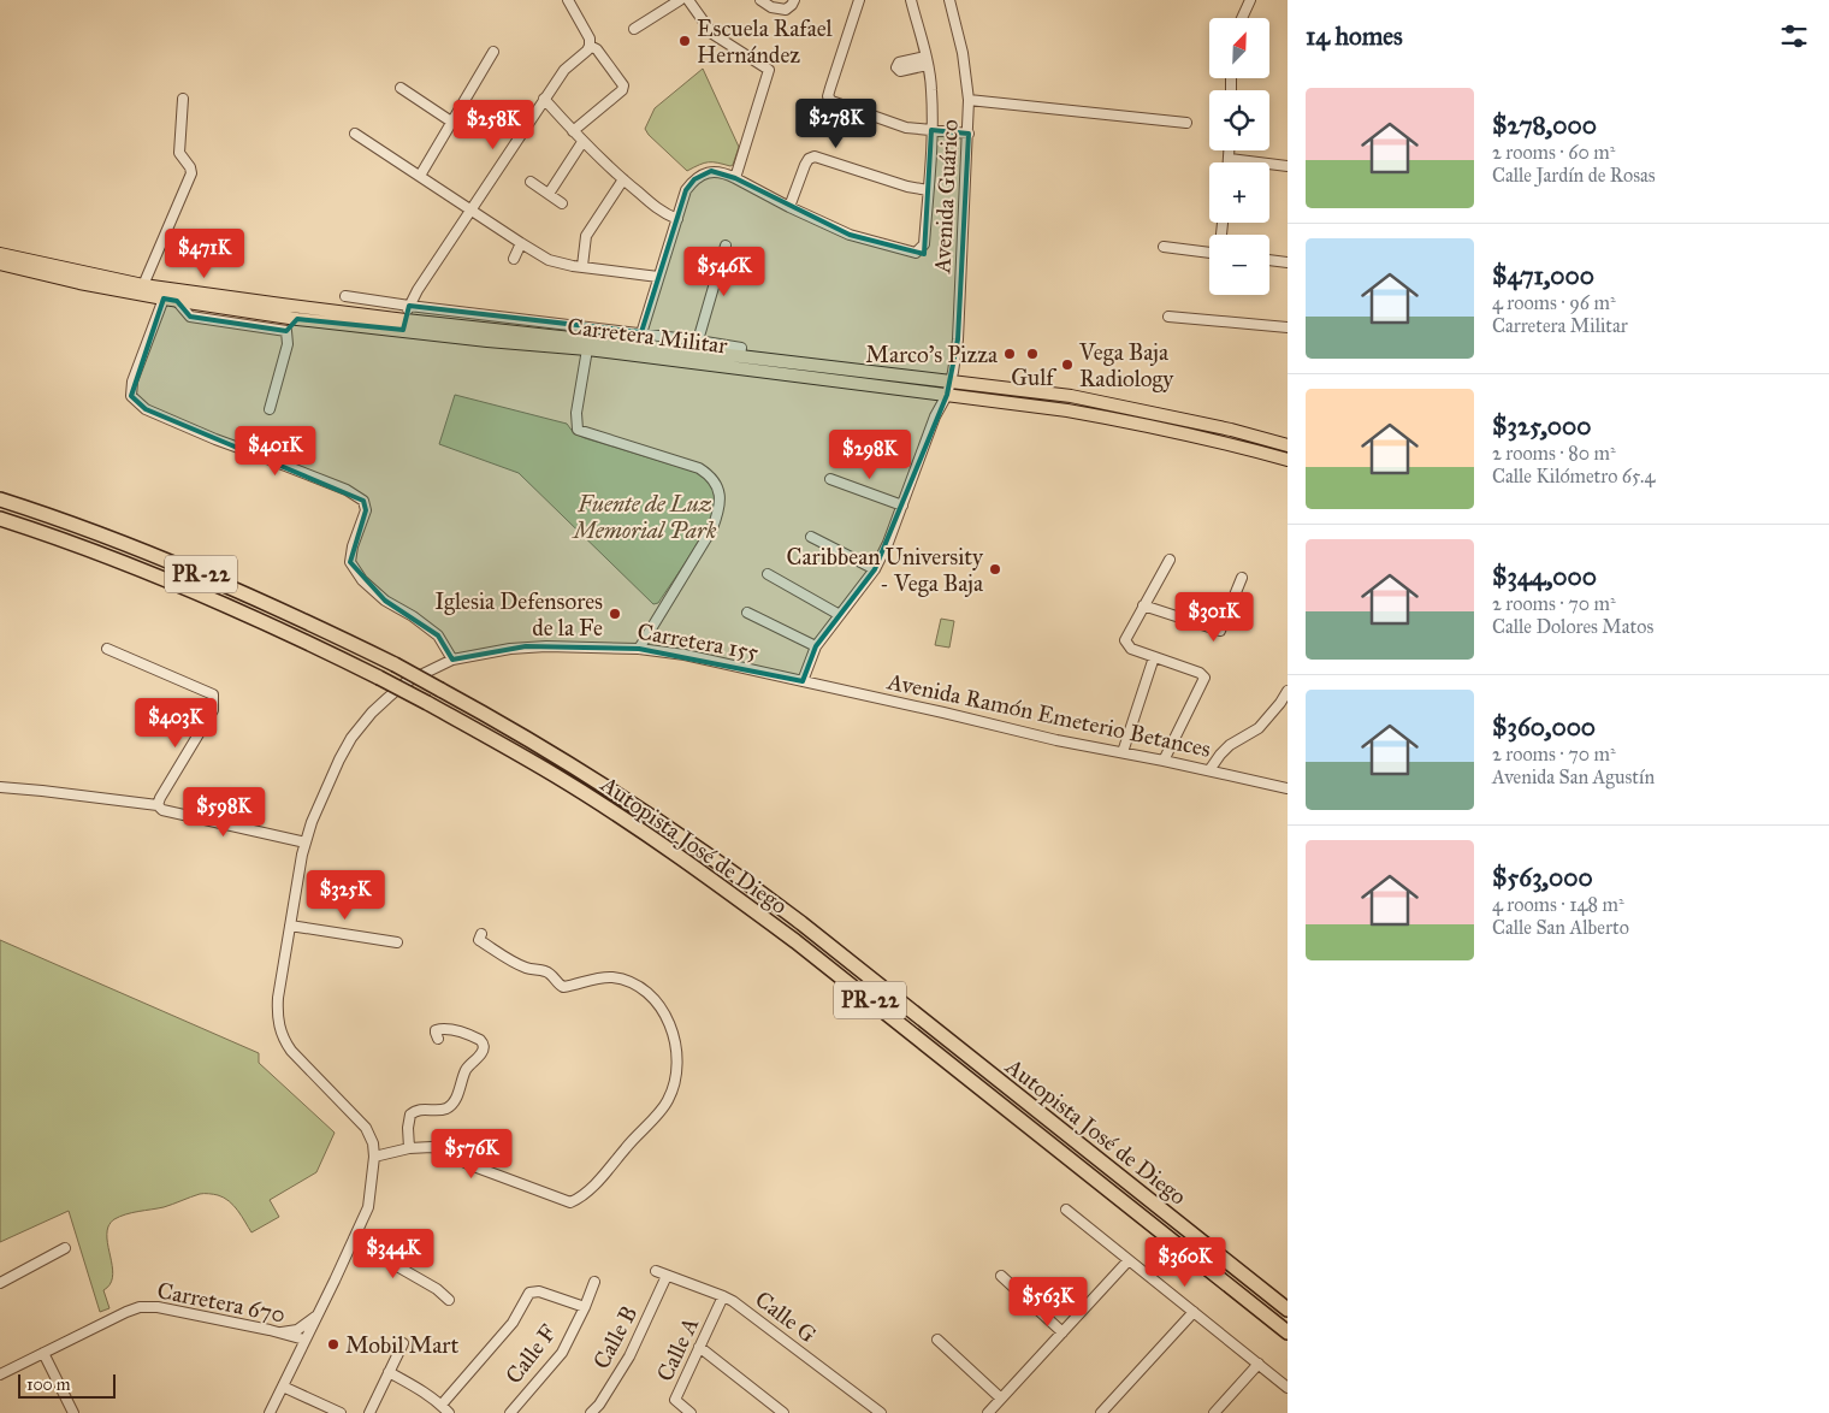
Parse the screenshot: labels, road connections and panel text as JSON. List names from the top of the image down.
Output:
{
  "streets": {
    "highway": ["PR-22", "Autopista José de Diego"],
    "main road": ["Carretera Militar"],
    "street": [
      "Avenida Guárico",
      "Carretera 155",
      "Avenida Ramón Emeterio Betances",
      "Carretera 670",
      "Calle G",
      "Calle B",
      "Calle A",
      "Calle F"
    ]
  },
  "crossings": [
    ["Avenida Guárico", "Carretera Militar"],
    ["Avenida Guárico", "Carretera 155"],
    ["Avenida Guárico", "Avenida Ramón Emeterio Betances"],
    ["Carretera 155", "Avenida Ramón Emeterio Betances"],
    ["Carretera 155", "Carretera 670"],
    ["Calle G", "Calle B"],
    ["Calle G", "Calle A"]
  ],
  "parks": ["Fuente de Luz Memorial Park"],
  "places": [
    "Escuela Rafael Hernández",
    "Marco's Pizza",
    "Gulf",
    "Vega Baja Radiology",
    "Caribbean University - Vega Baja",
    "Iglesia Defensores de la Fe",
    "Mobil Mart"
  ],
  "scale_bar": "100 m",
  "north": "top right",
  "page": {
    "heading": "14 homes",
    "map_buttons": ["+", "−"],
    "list": [
      {
        "name": "$278,000",
        "note": "2 rooms · 60 m² · Calle Jardín de Rosas"
      },
      {
        "name": "$471,000",
        "note": "4 rooms · 96 m² · Carretera Militar"
      },
      {
        "name": "$325,000",
        "note": "2 rooms · 80 m² · Calle Kilómetro 65.4"
      },
      {
        "name": "$344,000",
        "note": "2 rooms · 70 m² · Calle Dolores Matos"
      },
      {
        "name": "$360,000",
        "note": "2 rooms · 70 m² · Avenida San Agustín"
      },
      {
        "name": "$563,000",
        "note": "4 rooms · 148 m² · Calle San Alberto"
      }
    ],
    "price": [
      "$278K",
      "$258K",
      "$471K",
      "$546K",
      "$401K",
      "$298K",
      "$301K",
      "$403K",
      "$598K",
      "$325K",
      "$576K",
      "$344K",
      "$360K",
      "$563K"
    ],
    "scale": "100 m"
  }
}
